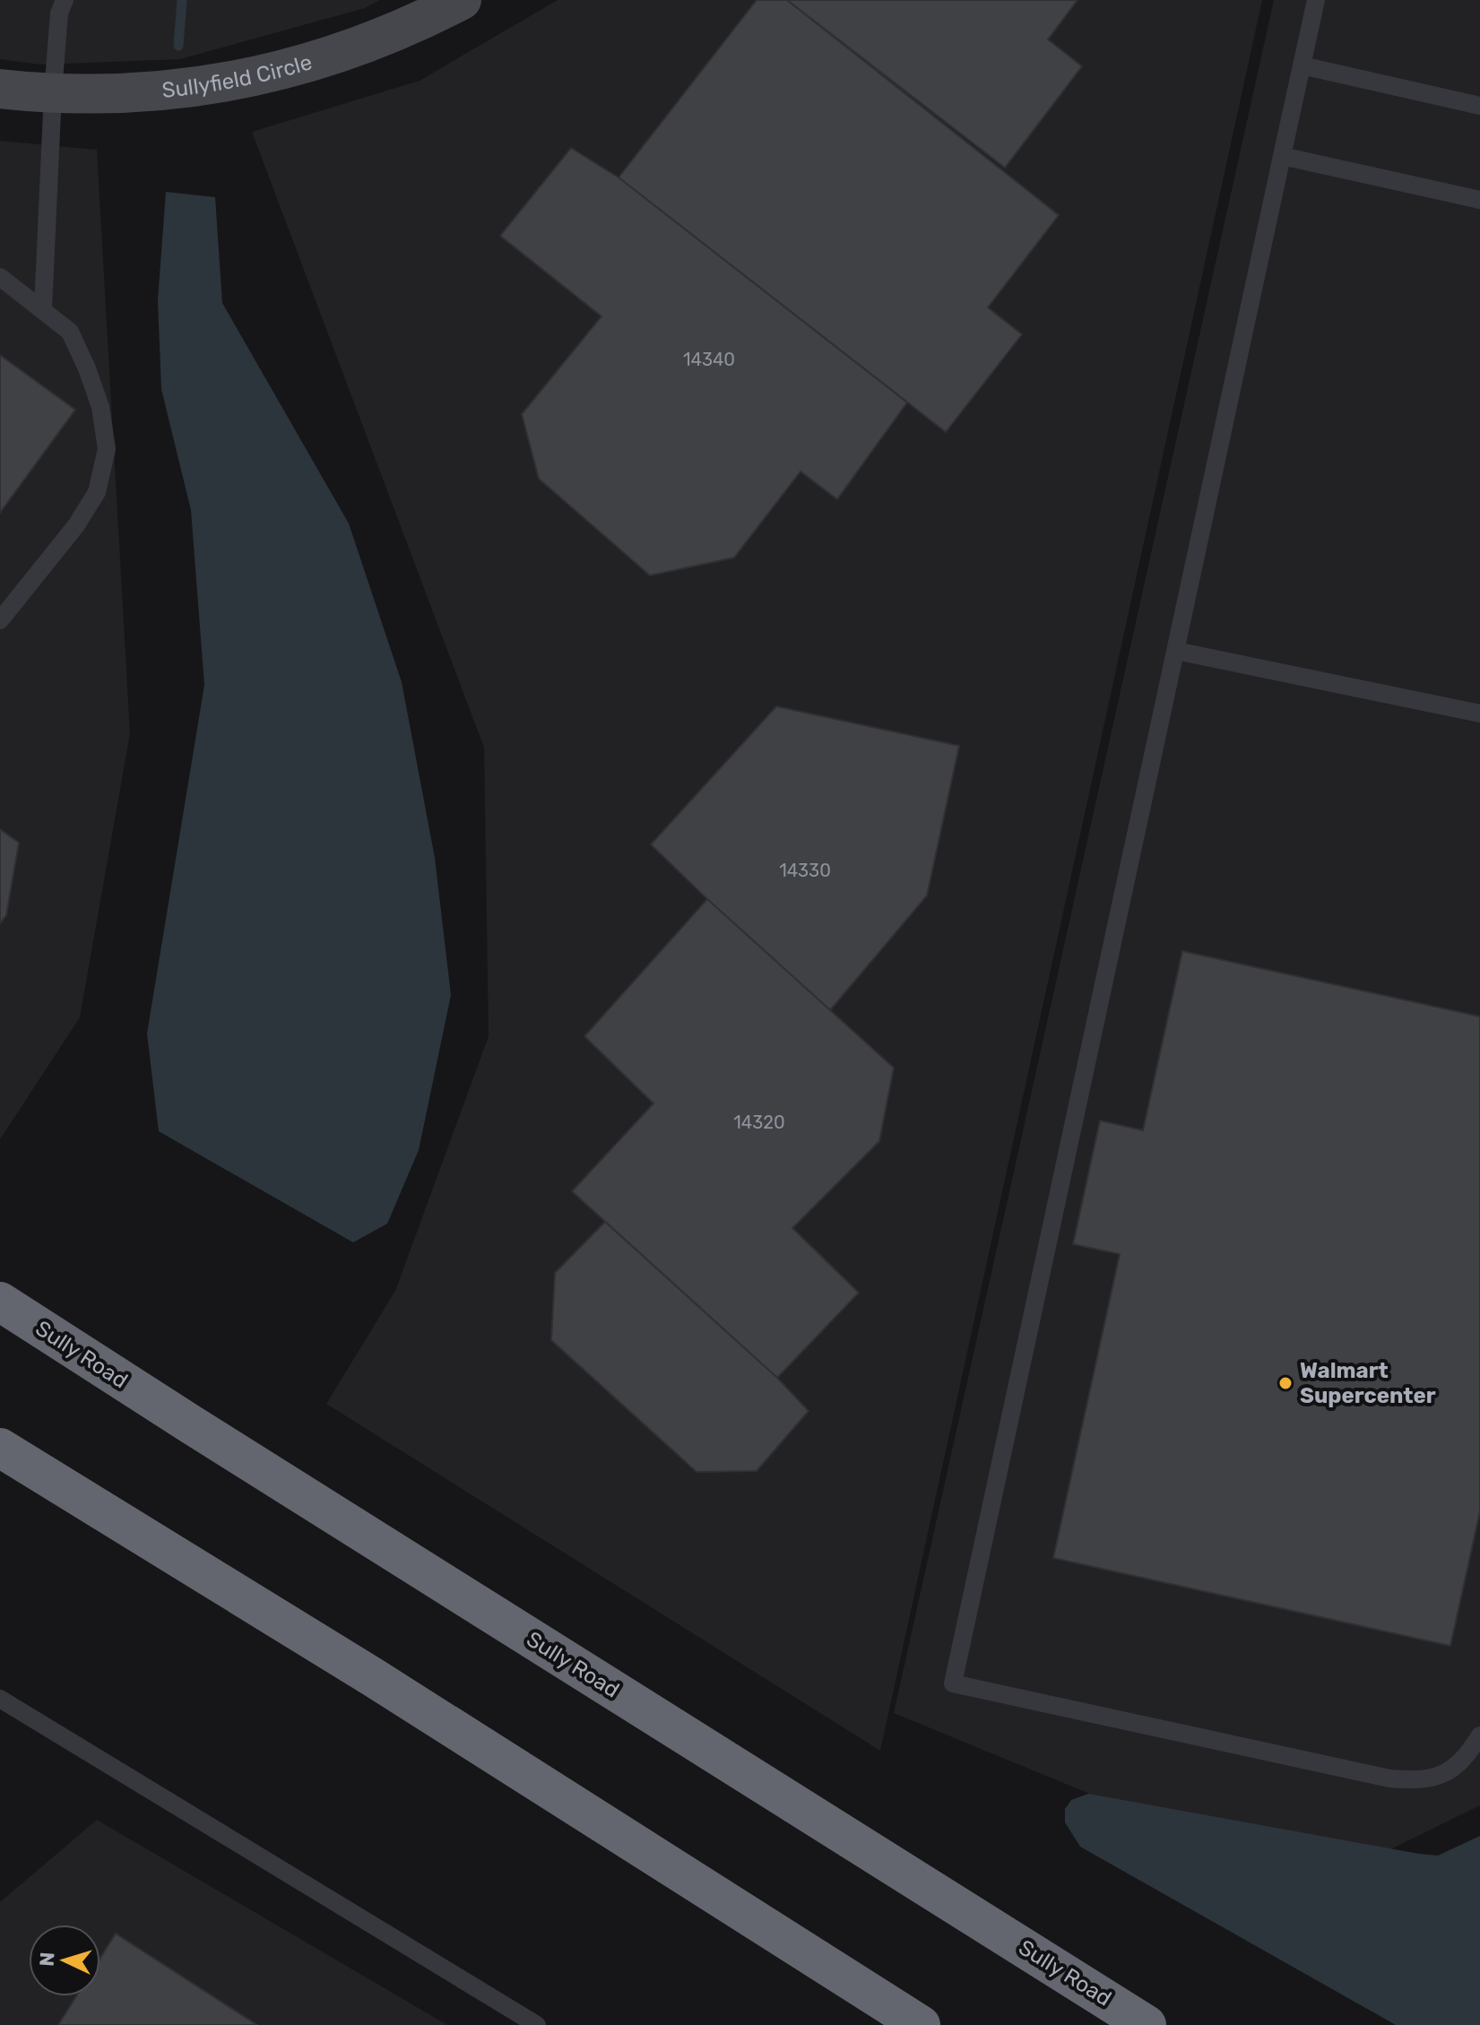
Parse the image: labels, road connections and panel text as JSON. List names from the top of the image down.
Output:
{
  "streets": {
    "highway": ["Sully Road"],
    "street": ["Sullyfield Circle"]
  },
  "places": ["Walmart Supercenter"],
  "house_numbers": ["14340", "14330", "14320"],
  "north": "left"
}
